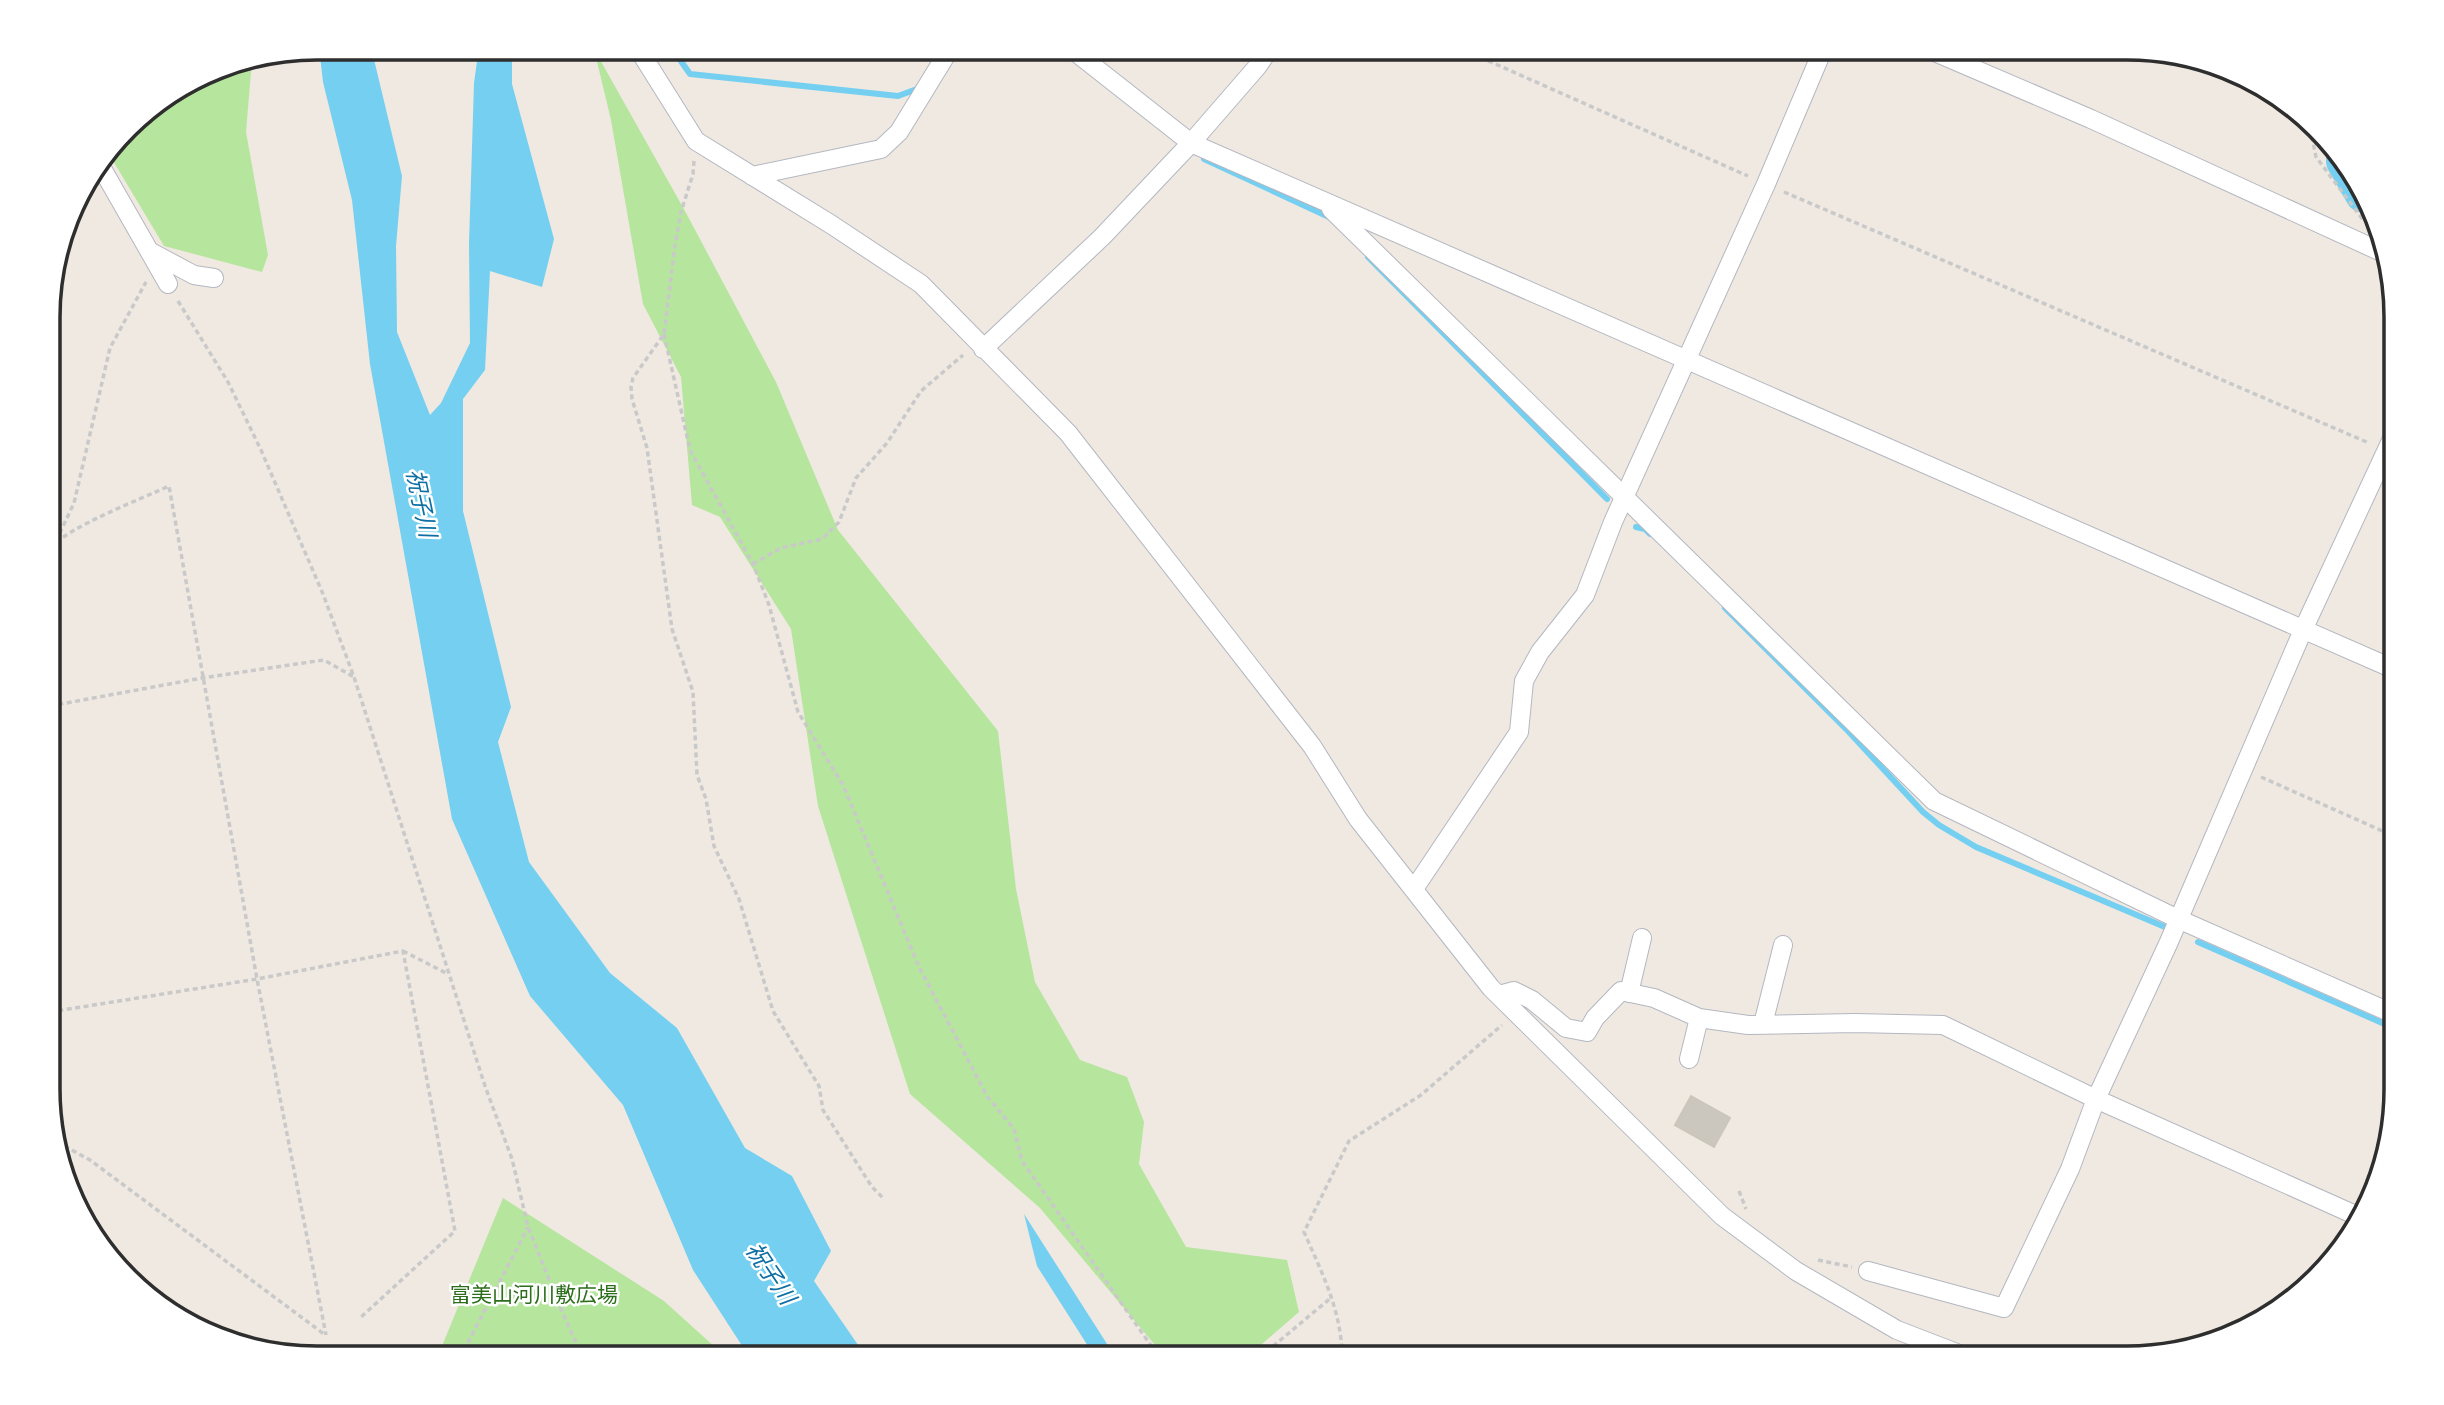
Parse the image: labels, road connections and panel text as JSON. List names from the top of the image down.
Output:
{
  "water": ["祝子川"],
  "parks": ["富美山河川敷広場"]
}
